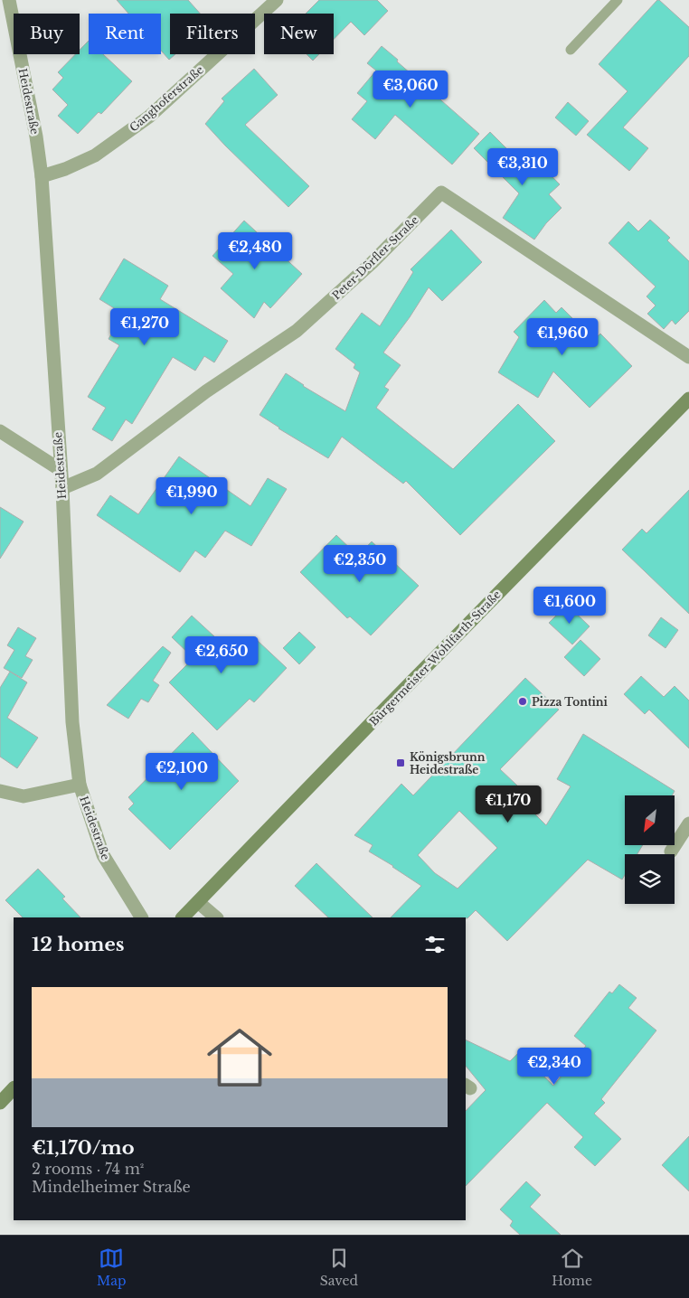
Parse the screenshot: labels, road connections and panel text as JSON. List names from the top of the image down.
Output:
{
  "streets": {
    "street": [
      "Ganghoferstraße",
      "Heidestraße",
      "Peter-Dörfler-Straße",
      "Bürgermeister-Wohlfarth-Straße"
    ]
  },
  "crossings": [
    ["Ganghoferstraße", "Heidestraße"],
    ["Heidestraße", "Peter-Dörfler-Straße"]
  ],
  "places": {
    "other": ["Pizza Tontini"],
    "transit": ["Königsbrunn Heidestraße"]
  },
  "north": "bottom left",
  "page": {
    "chip": [
      "Buy",
      "Rent",
      "Filters",
      "New"
    ],
    "price": [
      "€3,060",
      "€3,310",
      "€2,480",
      "€1,270",
      "€1,960",
      "€1,990",
      "€2,350",
      "€1,600",
      "€2,650",
      "€2,100",
      "€1,170",
      "€2,340"
    ],
    "heading": "12 homes",
    "list": [
      {
        "name": "€1,170/mo",
        "note": "2 rooms · 74 m² · Mindelheimer Straße"
      }
    ],
    "tabs": ["Map", "Saved", "Home"]
  }
}
